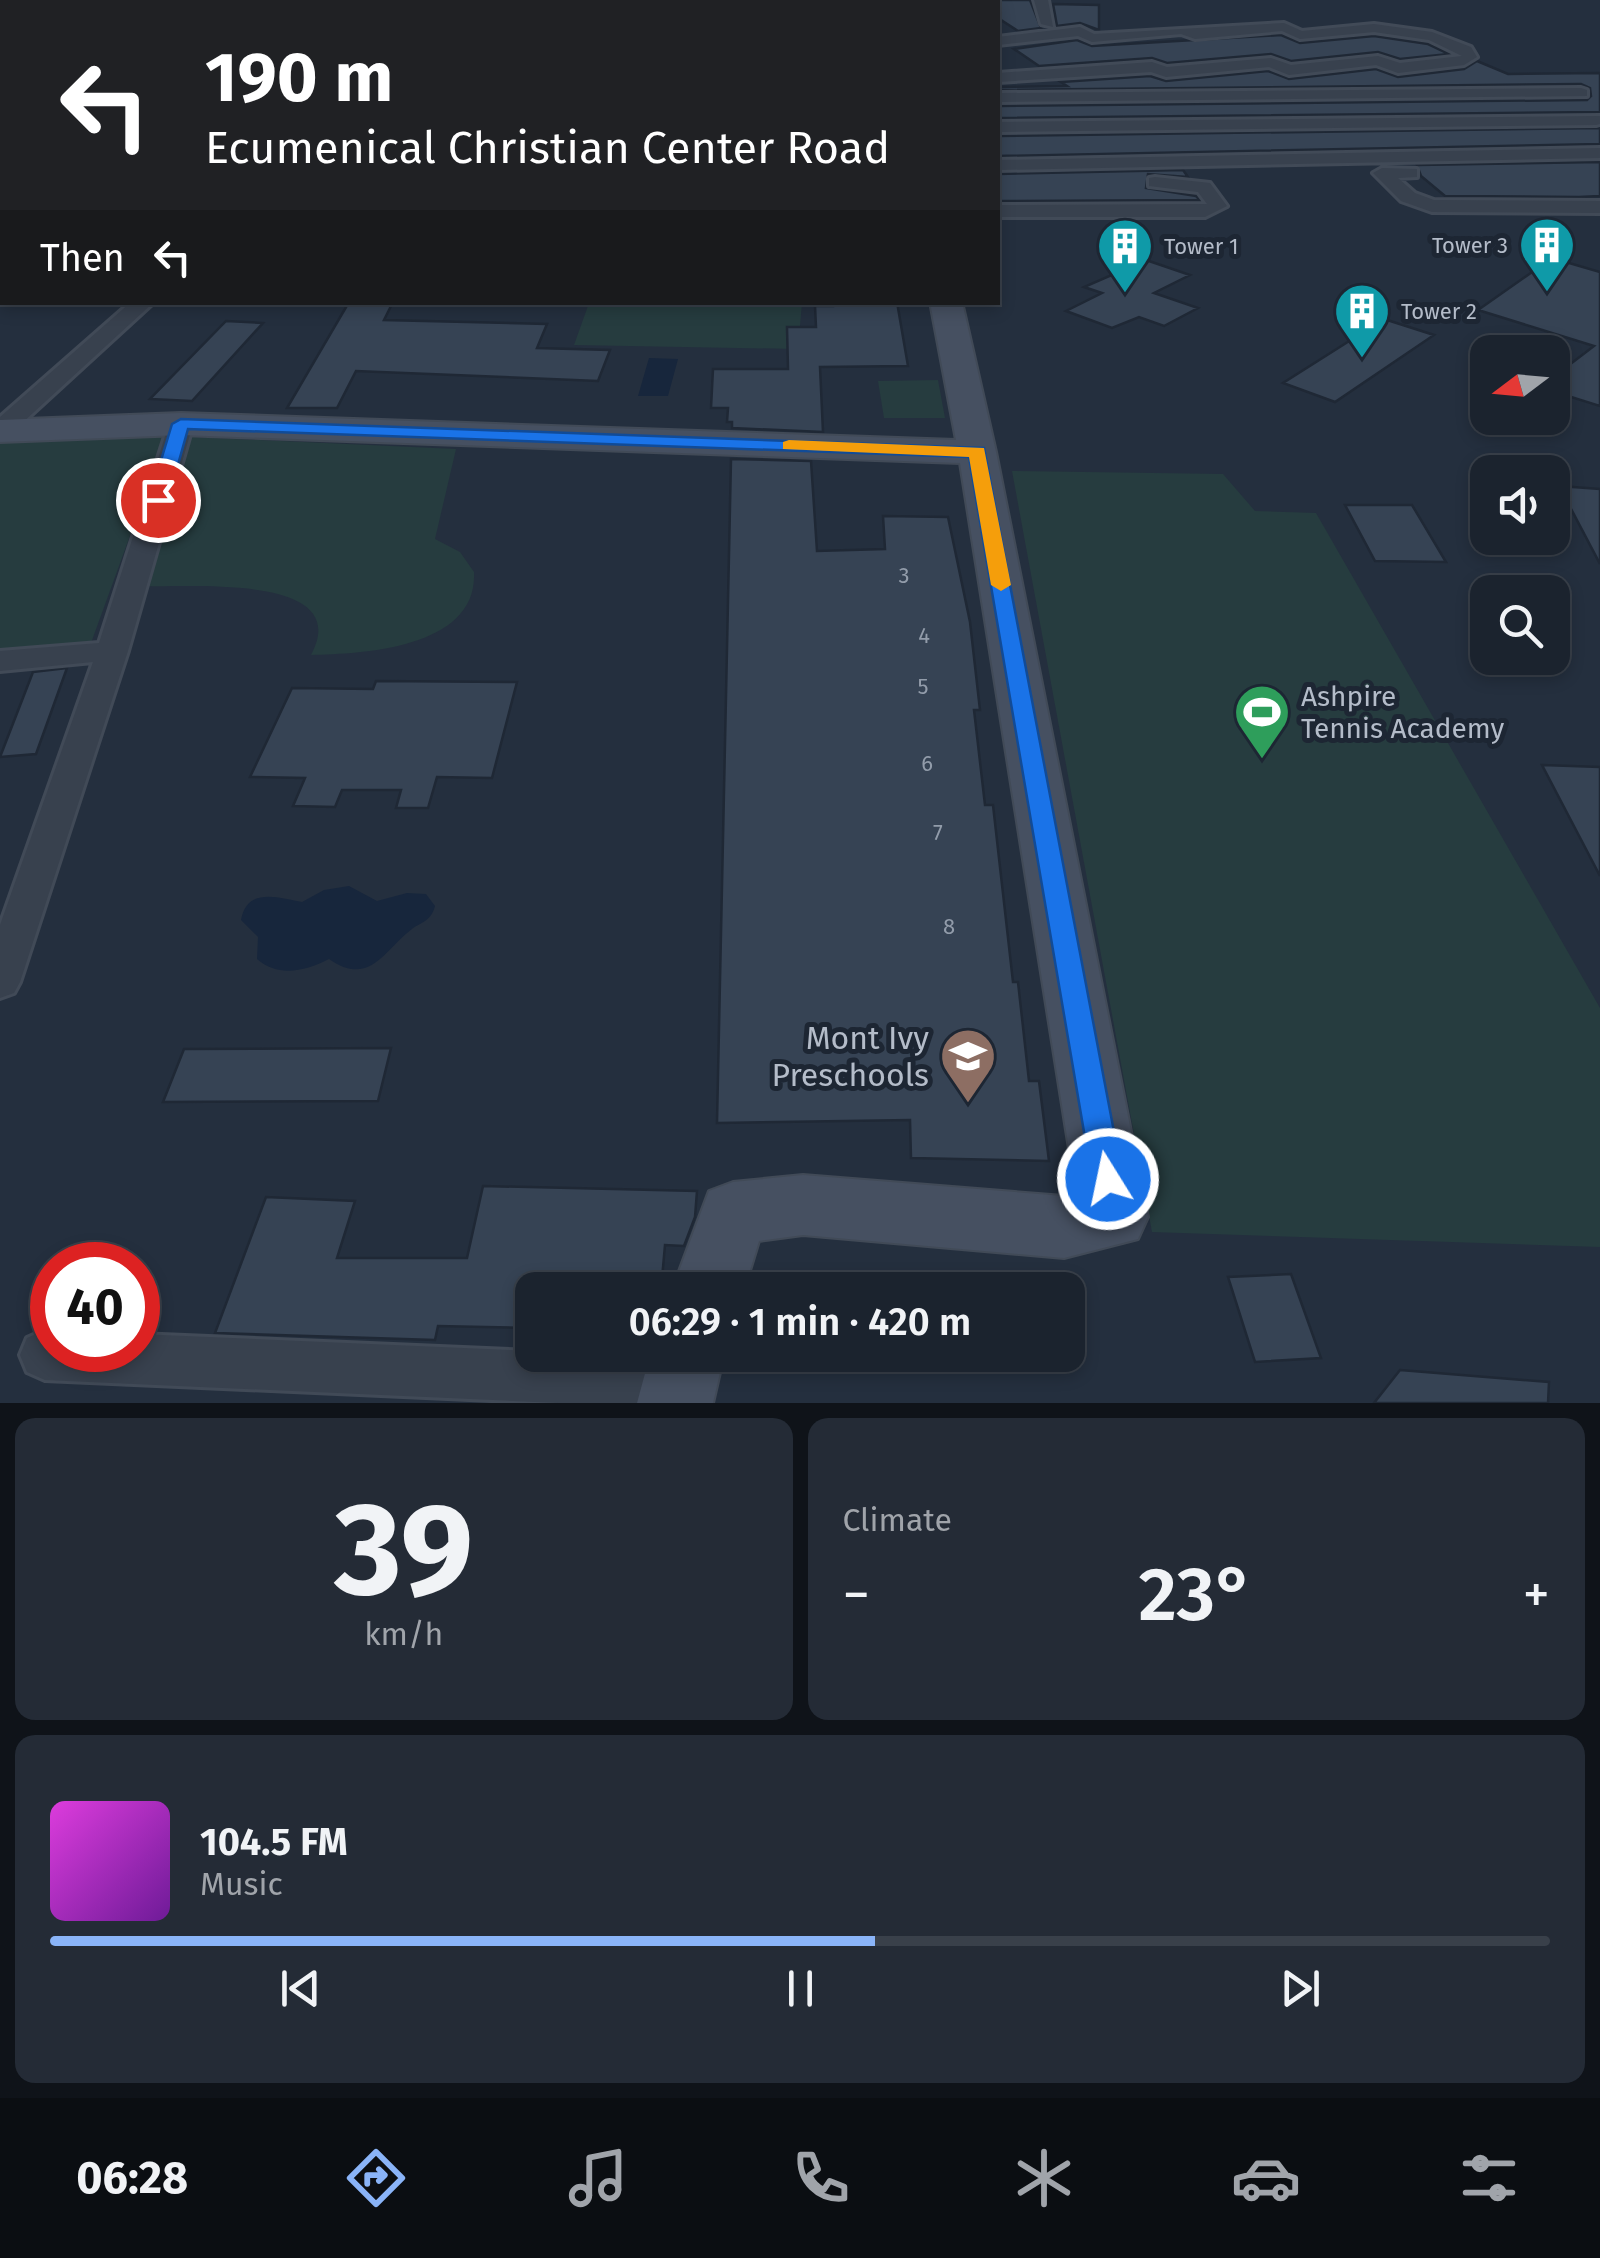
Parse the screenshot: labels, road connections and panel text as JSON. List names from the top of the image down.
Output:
{
  "places": {
    "building": ["Tower 3", "Tower 1", "Tower 2"],
    "sports": ["Ashpire Tennis Academy"],
    "school or university": ["Mont Ivy Preschools"]
  },
  "house_numbers": [
    "3",
    "4",
    "5",
    "6",
    "7",
    "8"
  ],
  "north": "left",
  "page": {
    "turn": ["190 m", "Ecumenical Christian Center Road"],
    "then": "Then",
    "limit": "40",
    "trip": "06:29 · 1 min · 420 m",
    "tile": [
      ["39", "km/h"],
      "Climate"
    ],
    "heat": ["−", "23°", "+"],
    "song": ["104.5 FM", "Music"],
    "tabs": "06:28"
  }
}
